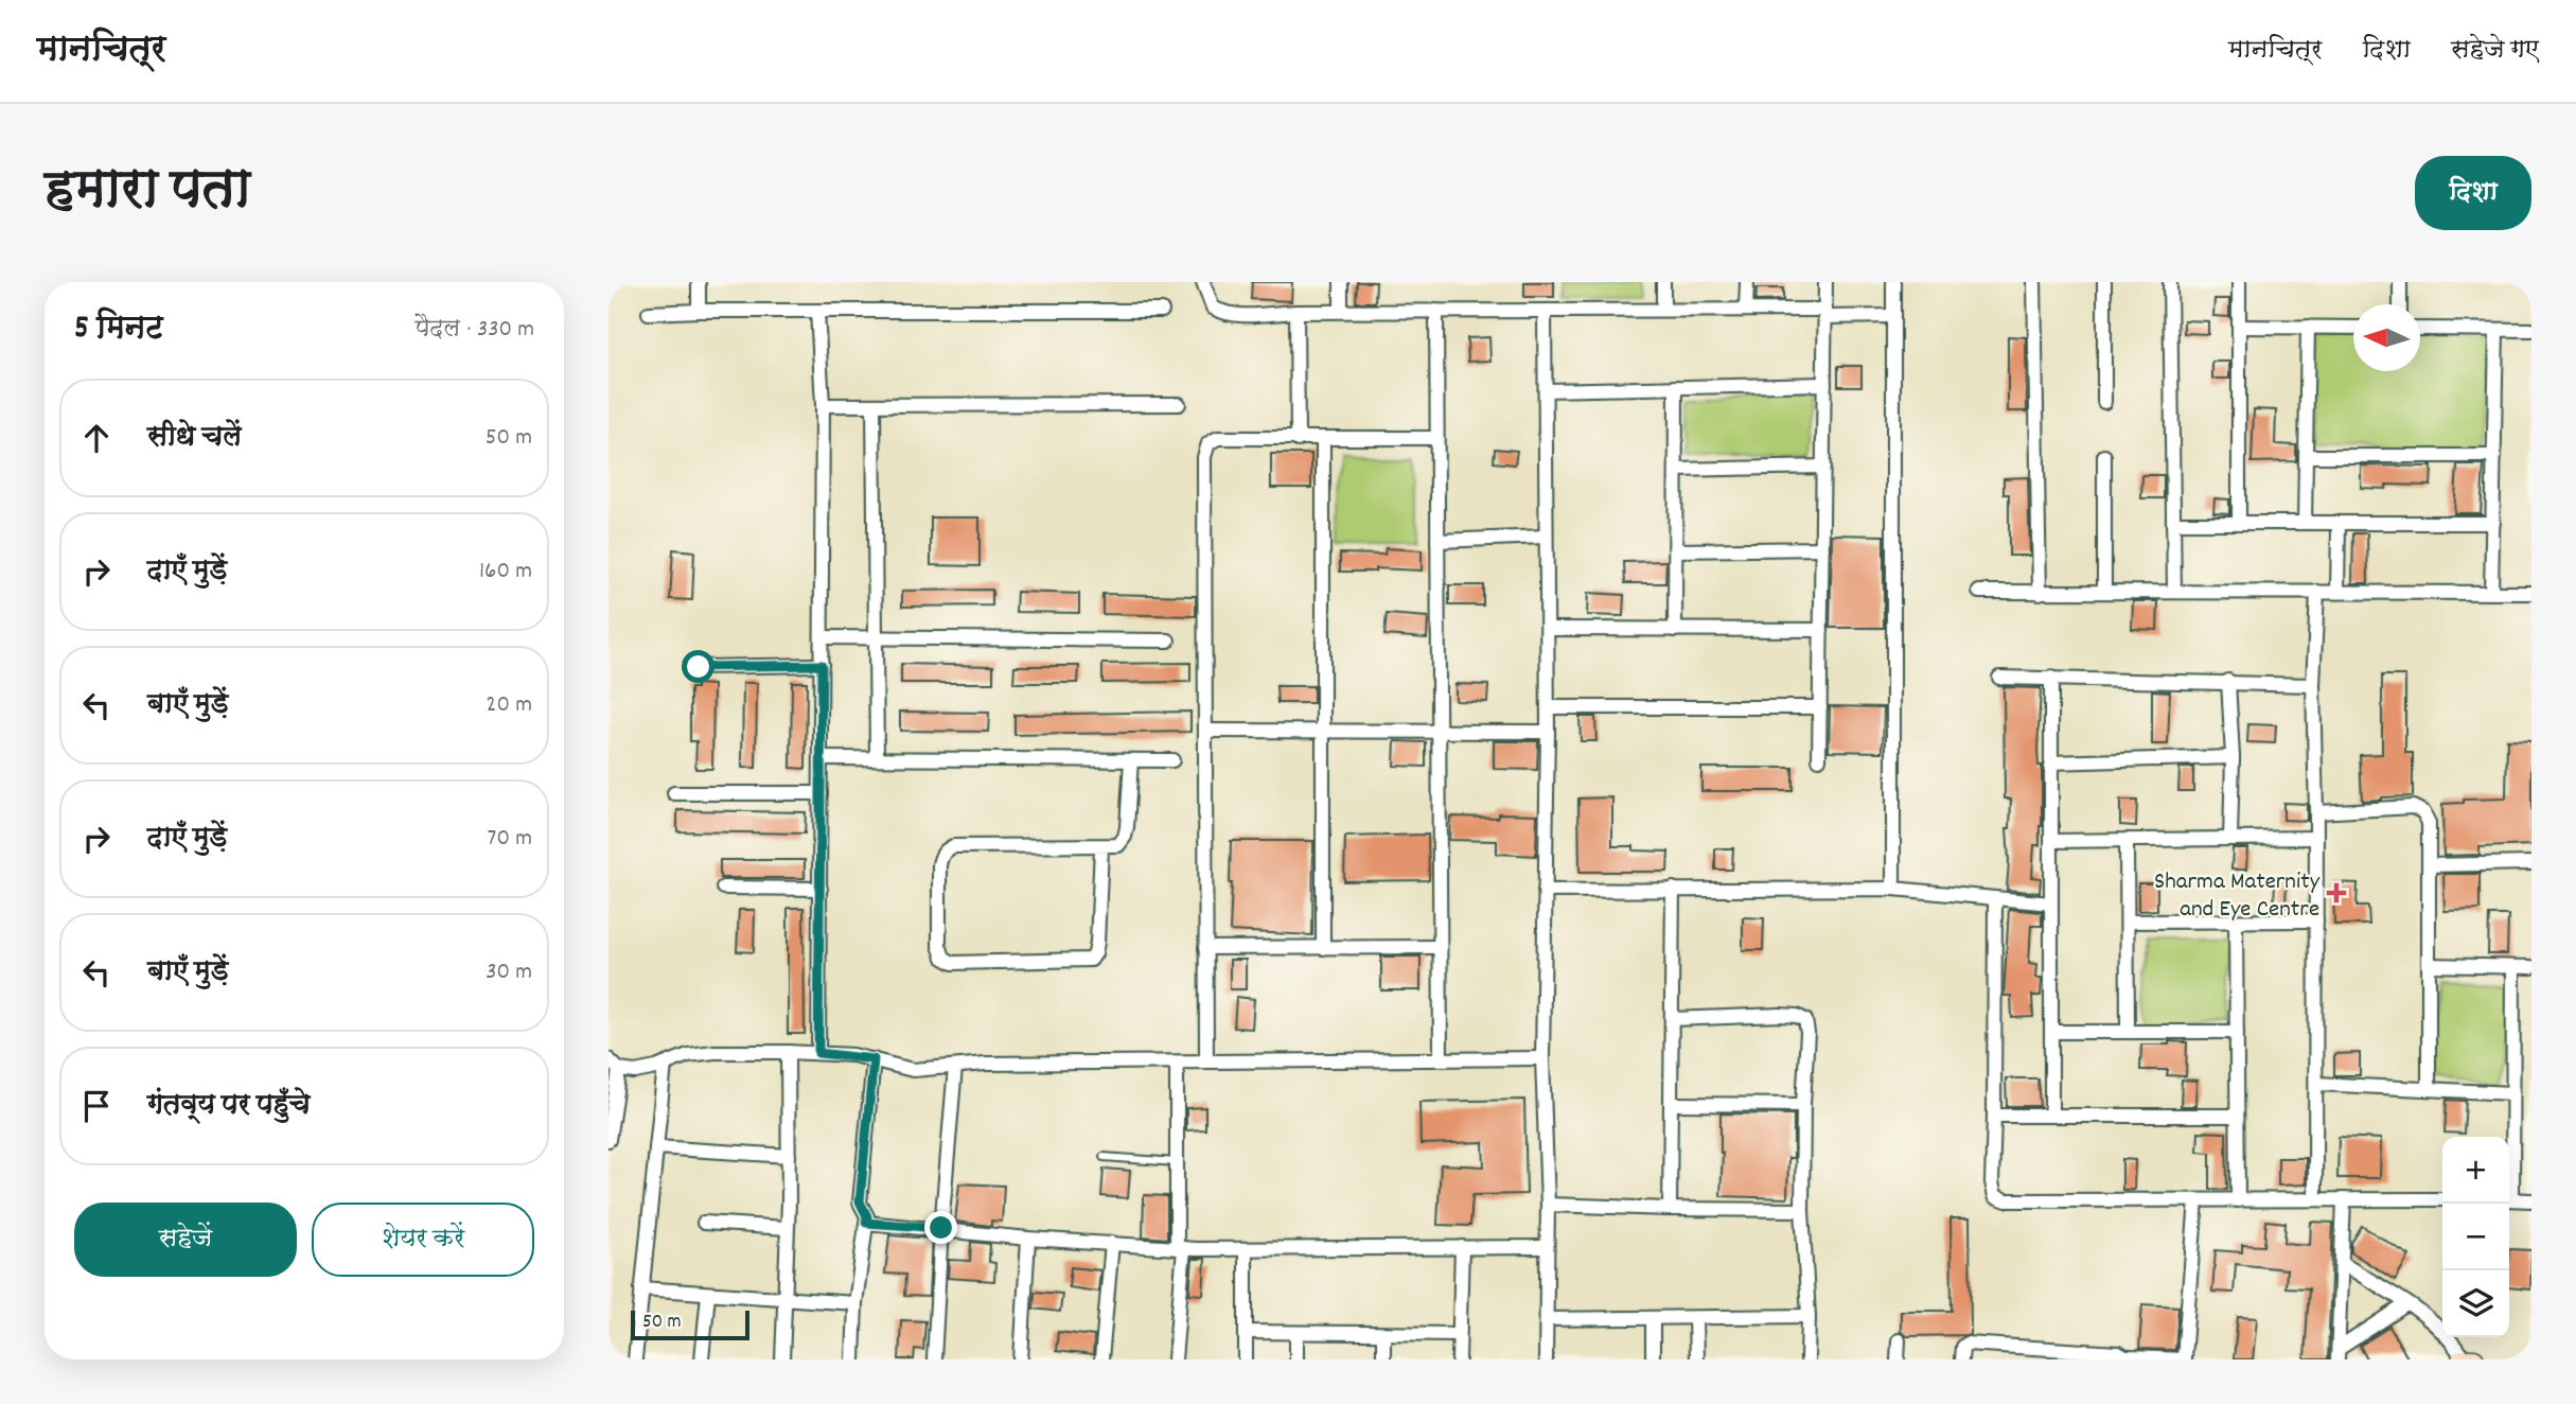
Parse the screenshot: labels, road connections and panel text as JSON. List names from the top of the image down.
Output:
{
  "places": {
    "health": ["Sharma Maternity and Eye Centre"]
  },
  "scale_bar": "50 m",
  "north": "left",
  "page": {
    "header": "मानचित्र",
    "nav": ["मानचित्र", "दिशा", "सहेजे गए"],
    "title": "हमारा पता",
    "buttons": [
      "दिशा",
      ["सहेजें", "शेयर करें"]
    ],
    "heading": ["5 मिनट", "पैदल · 330 m"],
    "list": [
      ["सीधे चलें", "50 m"],
      ["दाएँ मुड़ें", "160 m"],
      ["बाएँ मुड़ें", "20 m"],
      ["दाएँ मुड़ें", "70 m"],
      ["बाएँ मुड़ें", "30 m"],
      "गंतव्य पर पहुँचे"
    ],
    "map_buttons": ["+", "−"],
    "scale": "50 m"
  }
}
